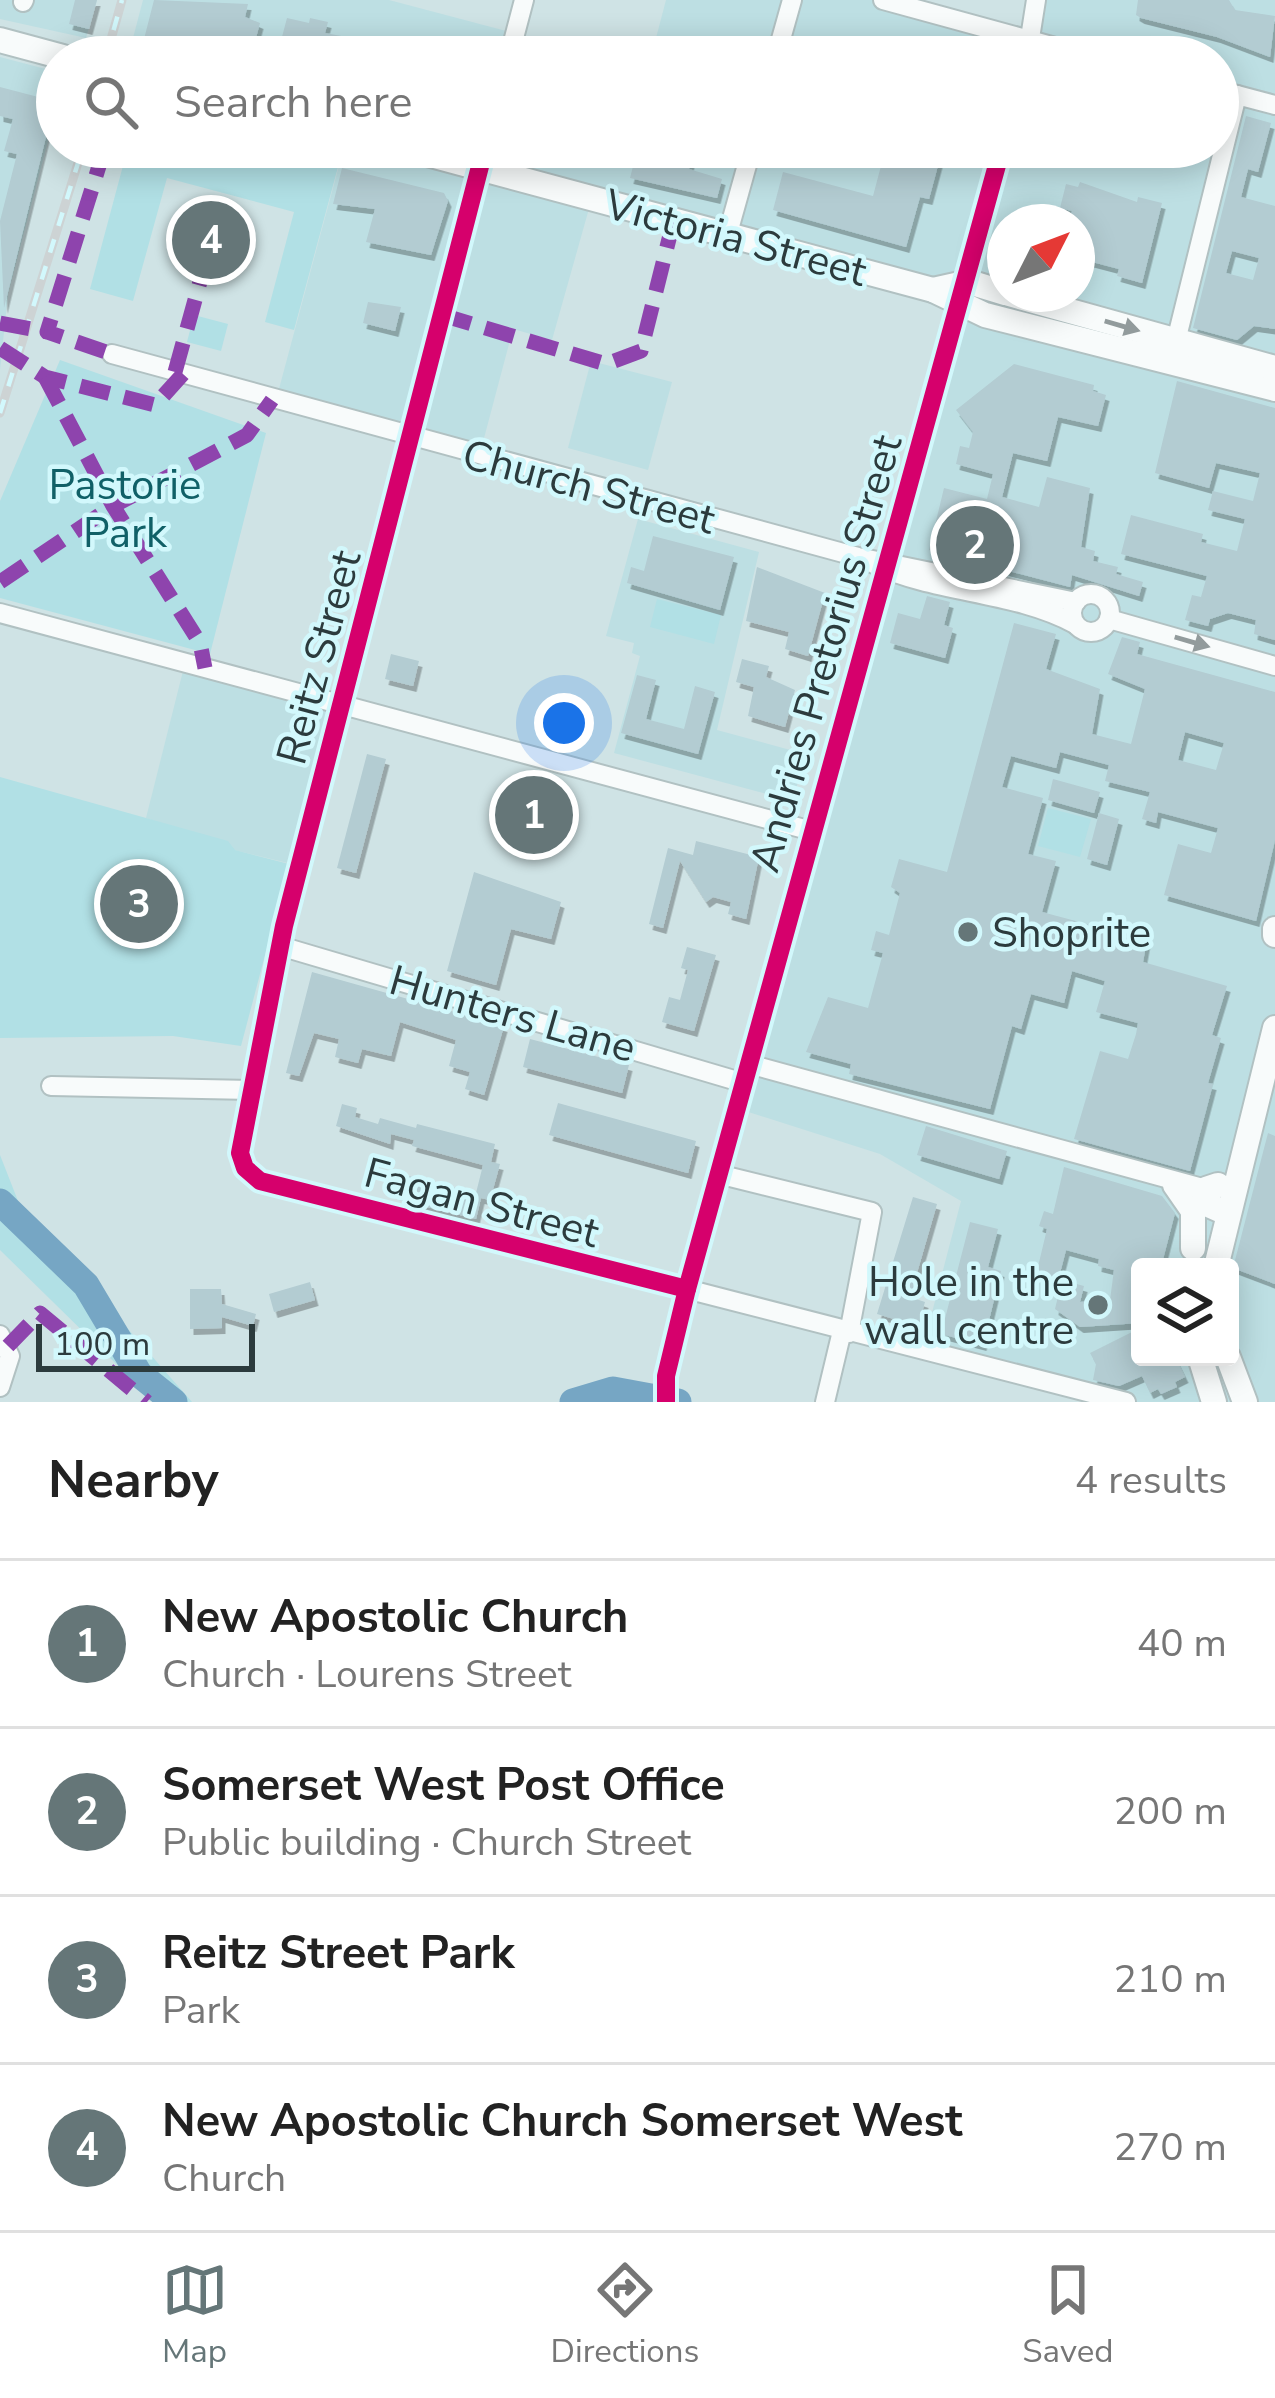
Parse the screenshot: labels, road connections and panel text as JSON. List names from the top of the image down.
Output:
{
  "streets": {
    "main road": ["Victoria Street"],
    "street": [
      "Church Street",
      "Andries Pretorius Street",
      "Reitz Street",
      "Hunters Lane",
      "Fagan Street"
    ]
  },
  "crossings": [
    ["Victoria Street", "Andries Pretorius Street"],
    ["Church Street", "Andries Pretorius Street"],
    ["Church Street", "Reitz Street"],
    ["Andries Pretorius Street", "Hunters Lane"],
    ["Andries Pretorius Street", "Fagan Street"],
    ["Reitz Street", "Hunters Lane"],
    ["Reitz Street", "Fagan Street"]
  ],
  "parks": ["Pastorie Park"],
  "places": ["Shoprite", "Hole in the wall centre"],
  "scale_bar": "100 m",
  "north": "top right",
  "page": {
    "search": "Search here",
    "pins": [
      "4",
      "2",
      "1",
      "3"
    ],
    "scale": "100 m",
    "heading": ["Nearby", "4 results"],
    "list": [
      {
        "mark": "1",
        "name": "New Apostolic Church",
        "note": "Church · Lourens Street",
        "value": "40 m"
      },
      {
        "mark": "2",
        "name": "Somerset West Post Office",
        "note": "Public building · Church Street",
        "value": "200 m"
      },
      {
        "mark": "3",
        "name": "Reitz Street Park",
        "note": "Park",
        "value": "210 m"
      },
      {
        "mark": "4",
        "name": "New Apostolic Church Somerset West",
        "note": "Church",
        "value": "270 m"
      }
    ],
    "nav": ["Map", "Directions", "Saved"]
  }
}
